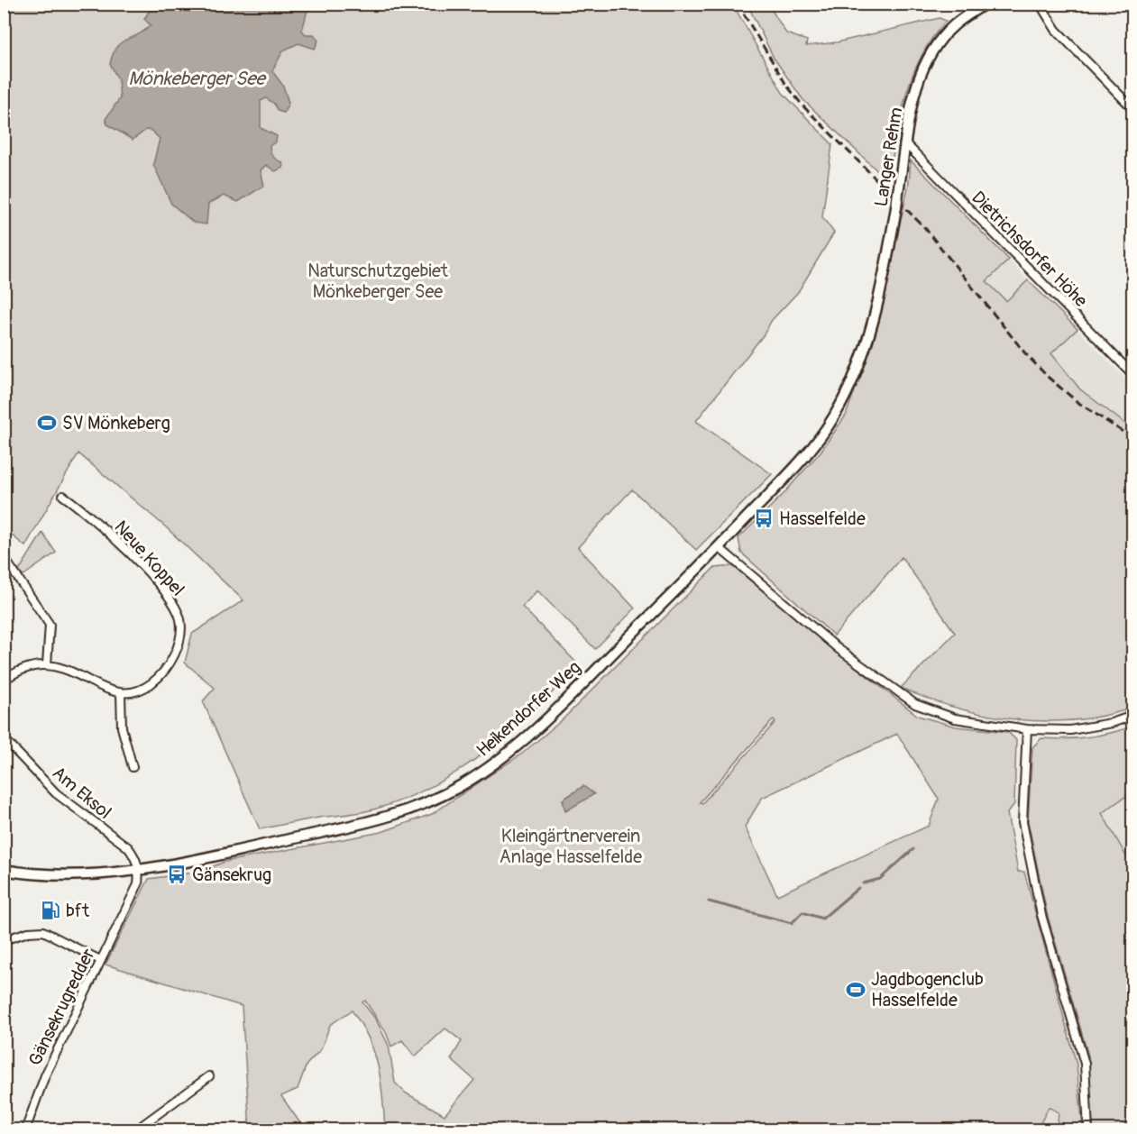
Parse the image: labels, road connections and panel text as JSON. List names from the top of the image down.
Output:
{
  "streets": {
    "street": [
      "Langer Rehm",
      "Dietrichsdorfer Höhe",
      "Neue Koppel",
      "Heikendorfer Weg",
      "Am Eksol",
      "Gänsekrugredder"
    ]
  },
  "crossings": [
    ["Langer Rehm", "Dietrichsdorfer Höhe"],
    ["Langer Rehm", "Heikendorfer Weg"],
    ["Heikendorfer Weg", "Am Eksol"],
    ["Heikendorfer Weg", "Gänsekrugredder"],
    ["Am Eksol", "Gänsekrugredder"]
  ],
  "water": ["Mönkeberger See"],
  "parks": ["Naturschutzgebiet Mönkeberger See", "Kleingärtnerverein Anlage Hasselfelde"],
  "places": {
    "sports": ["SV Mönkeberg", "Jagdbogenclub Hasselfelde"],
    "bus stop": ["Hasselfelde", "Gänsekrug"],
    "fuel station": ["bft"]
  }
}
